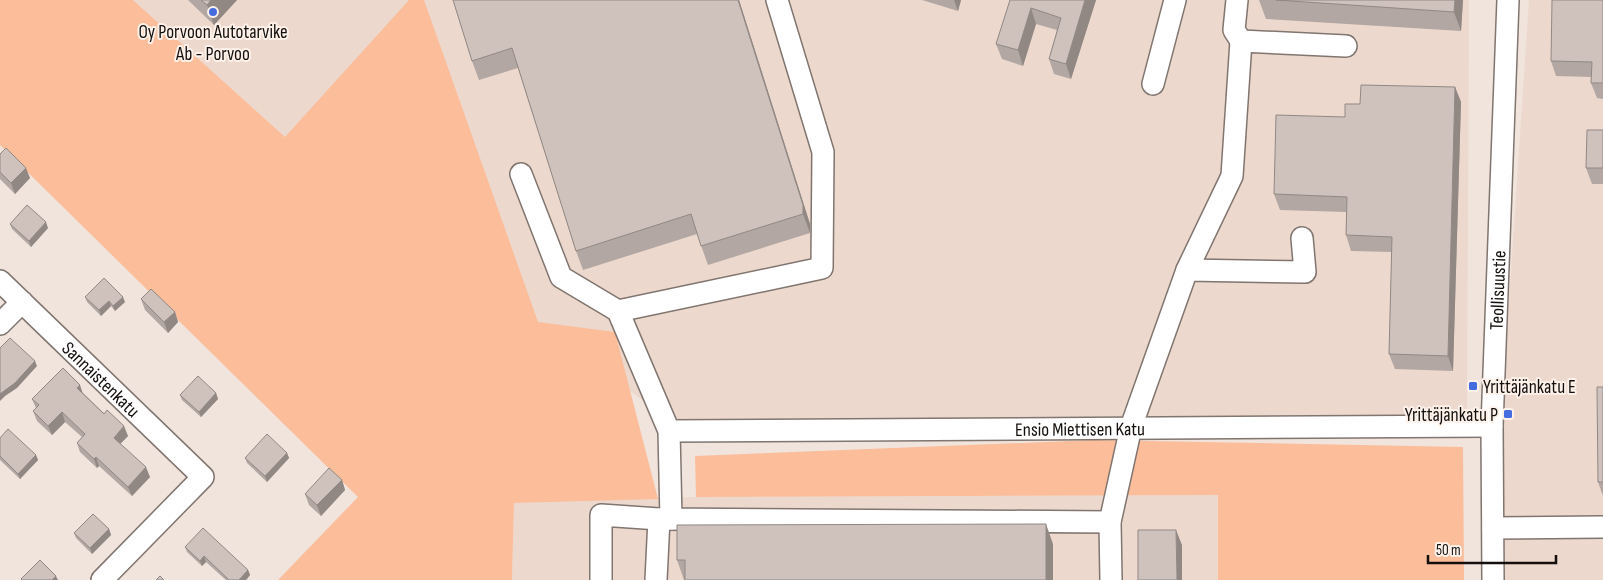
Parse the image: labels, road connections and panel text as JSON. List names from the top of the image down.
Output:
{
  "streets": {
    "street": ["Teollisuustie", "Sannaistenkatu", "Ensio Miettisen Katu"]
  },
  "crossings": [
    ["Teollisuustie", "Ensio Miettisen Katu"]
  ],
  "places": {
    "other": ["Oy Porvoon Autotarvike Ab - Porvoo"],
    "transit": ["Yrittäjänkatu E", "Yrittäjänkatu P"]
  },
  "scale_bar": "50 m"
}
